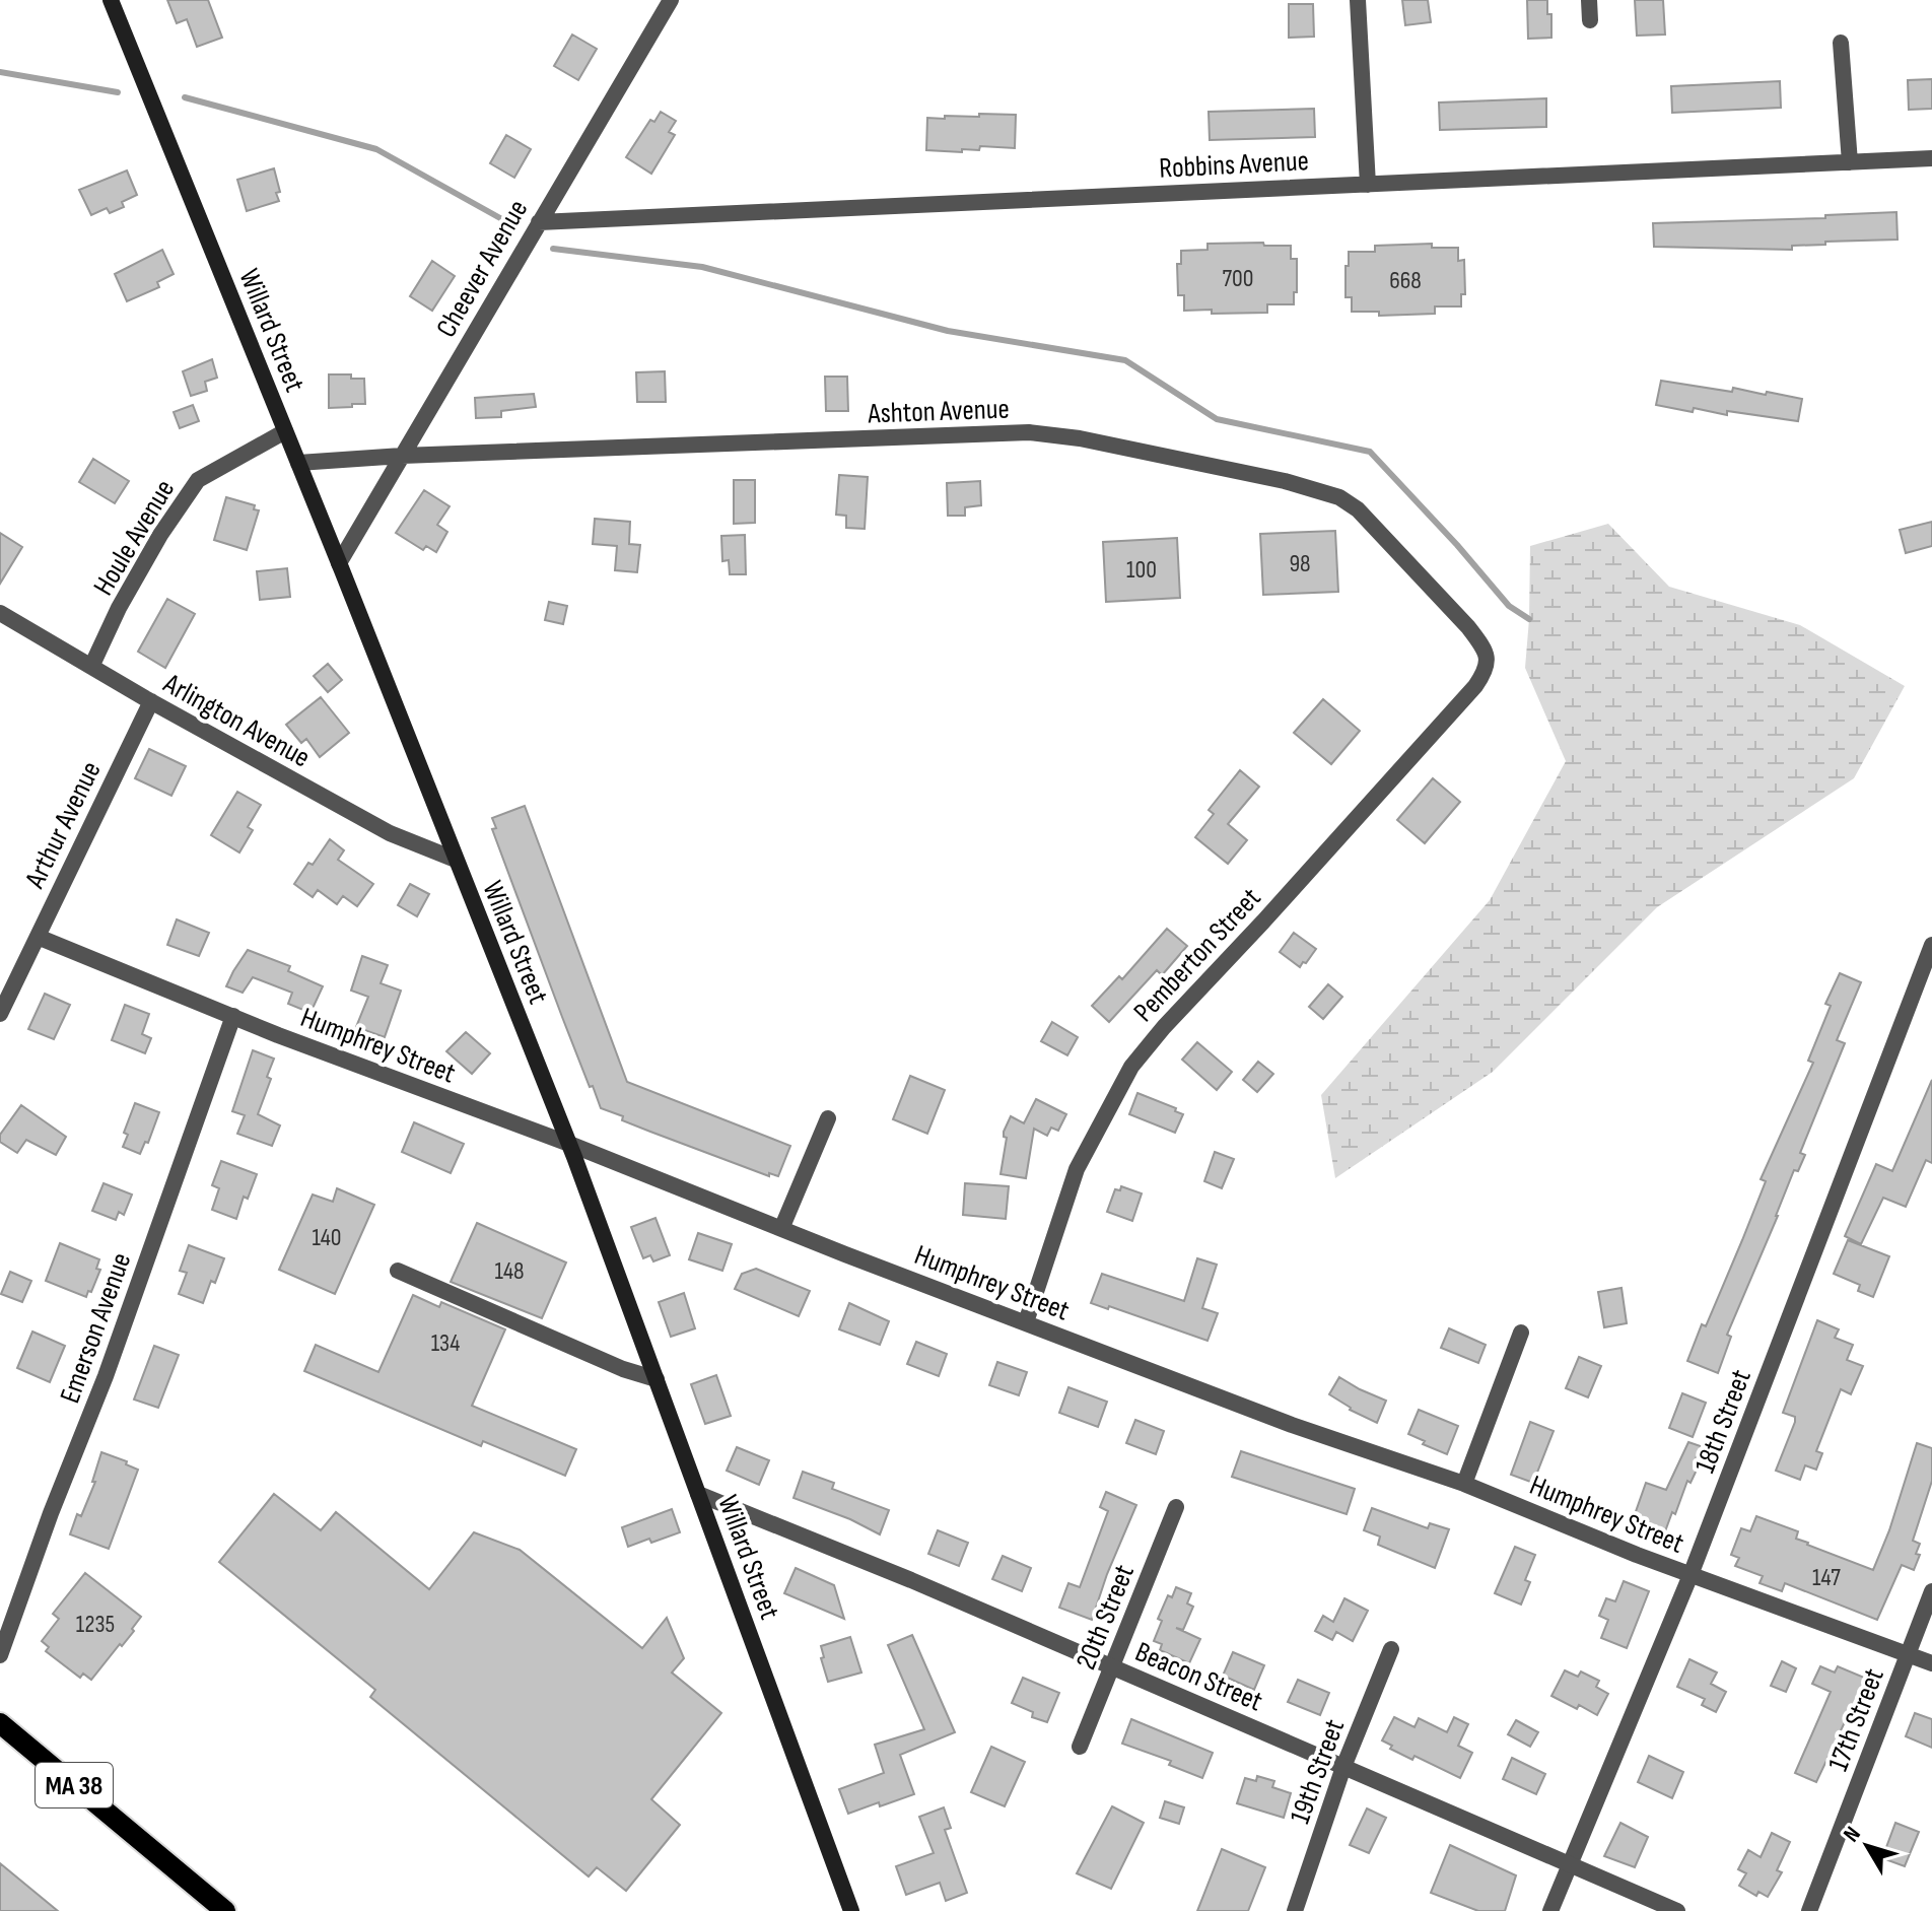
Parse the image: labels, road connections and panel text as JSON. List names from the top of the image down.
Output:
{
  "streets": {
    "main road": ["Willard Street", "MA 38"],
    "street": [
      "Robbins Avenue",
      "Cheever Avenue",
      "Ashton Avenue",
      "Houle Avenue",
      "Arlington Avenue",
      "Arthur Avenue",
      "Pemberton Street",
      "Humphrey Street",
      "Emerson Avenue",
      "18th Street",
      "20th Street",
      "Beacon Street",
      "17th Street",
      "19th Street"
    ]
  },
  "crossings": [
    ["Robbins Avenue", "Cheever Avenue"],
    ["Cheever Avenue", "Willard Street"],
    ["Cheever Avenue", "Ashton Avenue"],
    ["Willard Street", "Ashton Avenue"],
    ["Willard Street", "Houle Avenue"],
    ["Willard Street", "Arlington Avenue"],
    ["Willard Street", "Humphrey Street"],
    ["Willard Street", "Beacon Street"],
    ["Ashton Avenue", "Pemberton Street"],
    ["Houle Avenue", "Arlington Avenue"],
    ["Arlington Avenue", "Arthur Avenue"],
    ["Arthur Avenue", "Humphrey Street"],
    ["Pemberton Street", "Humphrey Street"],
    ["Humphrey Street", "Emerson Avenue"],
    ["Humphrey Street", "18th Street"],
    ["Humphrey Street", "17th Street"],
    ["18th Street", "Beacon Street"],
    ["20th Street", "Beacon Street"],
    ["Beacon Street", "19th Street"]
  ],
  "house_numbers": [
    "700",
    "668",
    "98",
    "100",
    "140",
    "148",
    "134",
    "147",
    "1235"
  ],
  "north": "top left"
}
